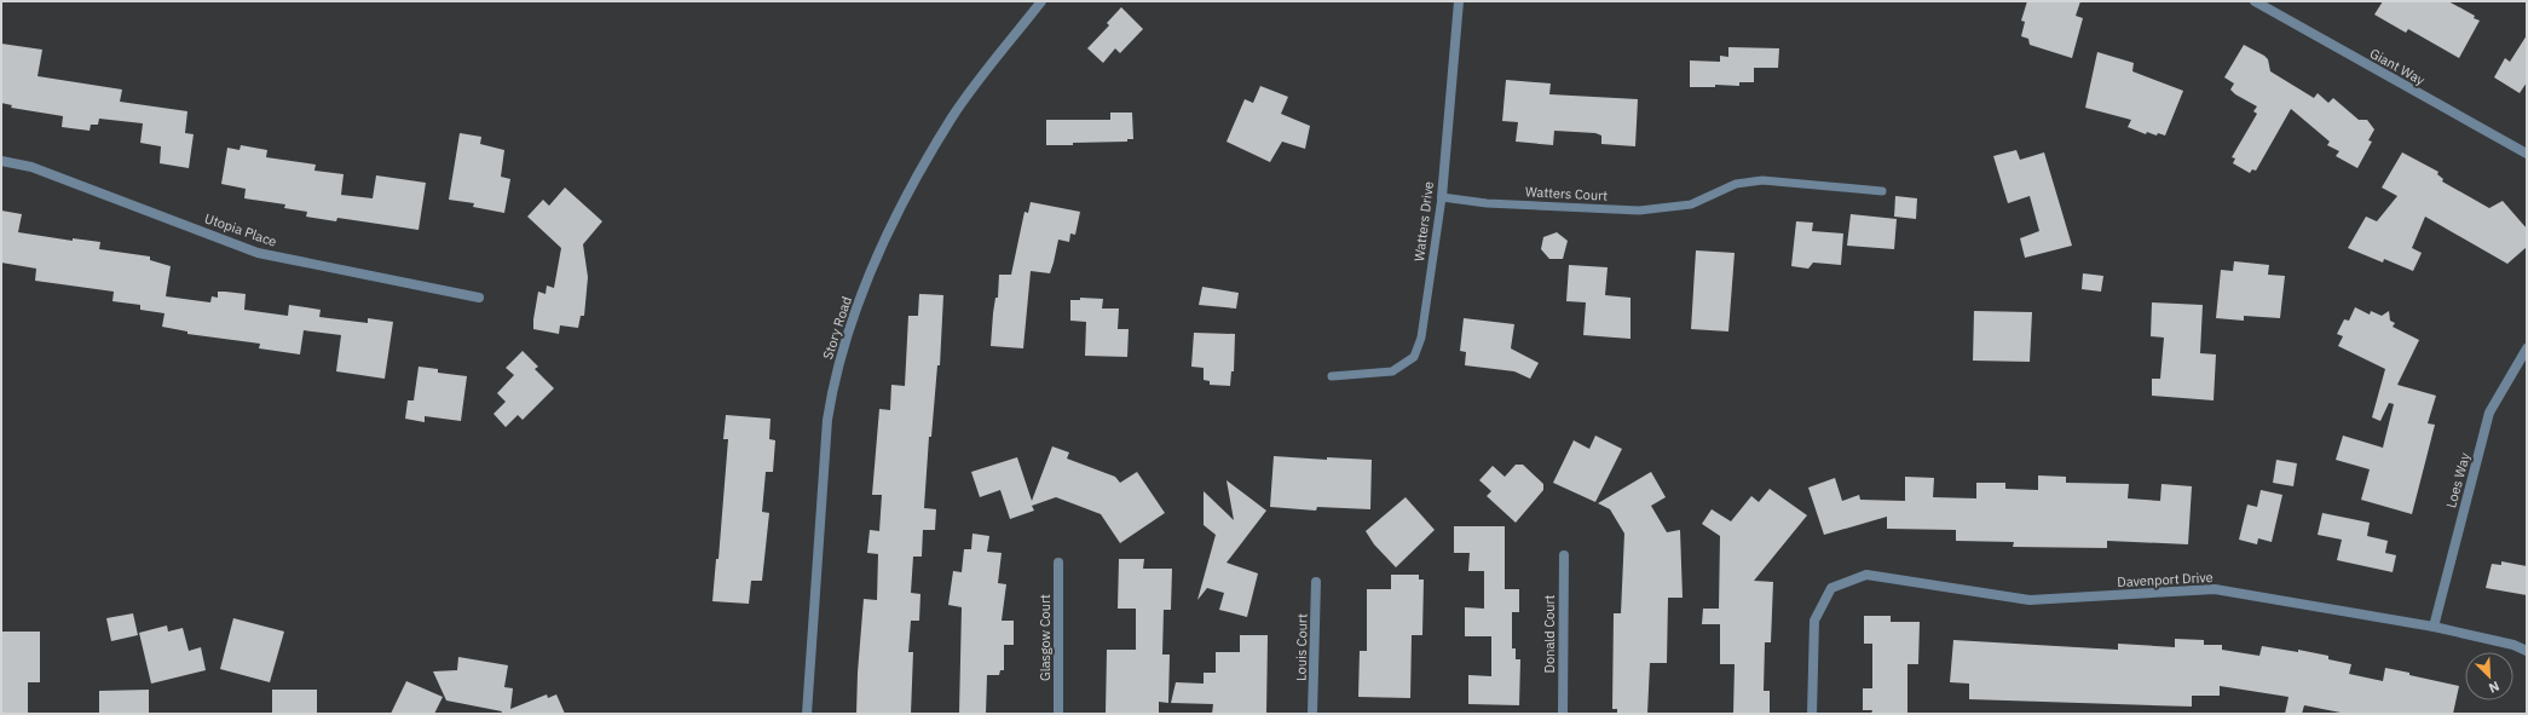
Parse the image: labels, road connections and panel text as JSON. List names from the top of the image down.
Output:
{
  "streets": {
    "street": [
      "Giant Way",
      "Watters Drive",
      "Utopia Place",
      "Story Road",
      "Loes Way",
      "Davenport Drive",
      "Donald Court",
      "Glasgow Court",
      "Louis Court"
    ],
    "lane": ["Watters Court"]
  },
  "crossings": [
    ["Watters Court", "Watters Drive"],
    ["Loes Way", "Davenport Drive"]
  ],
  "north": "bottom right"
}
